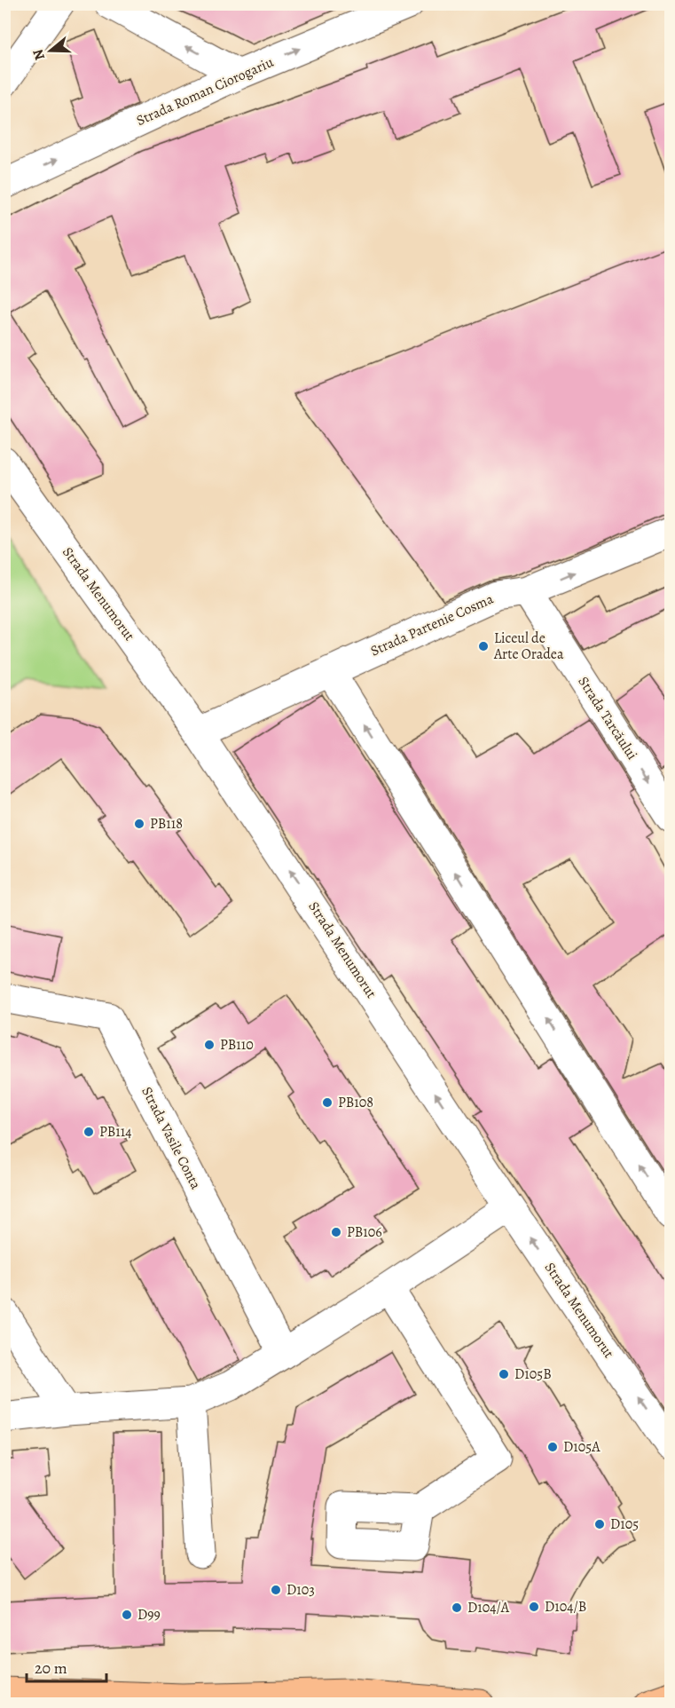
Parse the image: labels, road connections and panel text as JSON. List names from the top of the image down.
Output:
{
  "streets": {
    "street": [
      "Strada Roman Ciorogariu",
      "Strada Menumorut",
      "Strada Partenie Cosma",
      "Strada Tarcăului",
      "Strada Vasile Conta"
    ]
  },
  "crossings": [
    ["Strada Menumorut", "Strada Partenie Cosma"],
    ["Strada Partenie Cosma", "Strada Tarcăului"]
  ],
  "one_way": ["Strada Roman Ciorogariu"],
  "places": [
    "Liceul de Arte Oradea",
    "PB118",
    "PB110",
    "PB108",
    "PB114",
    "PB106",
    "D105B",
    "D105A",
    "D105",
    "D103",
    "D104/B",
    "D104/A",
    "D99"
  ],
  "scale_bar": "20 m",
  "north": "left"
}
